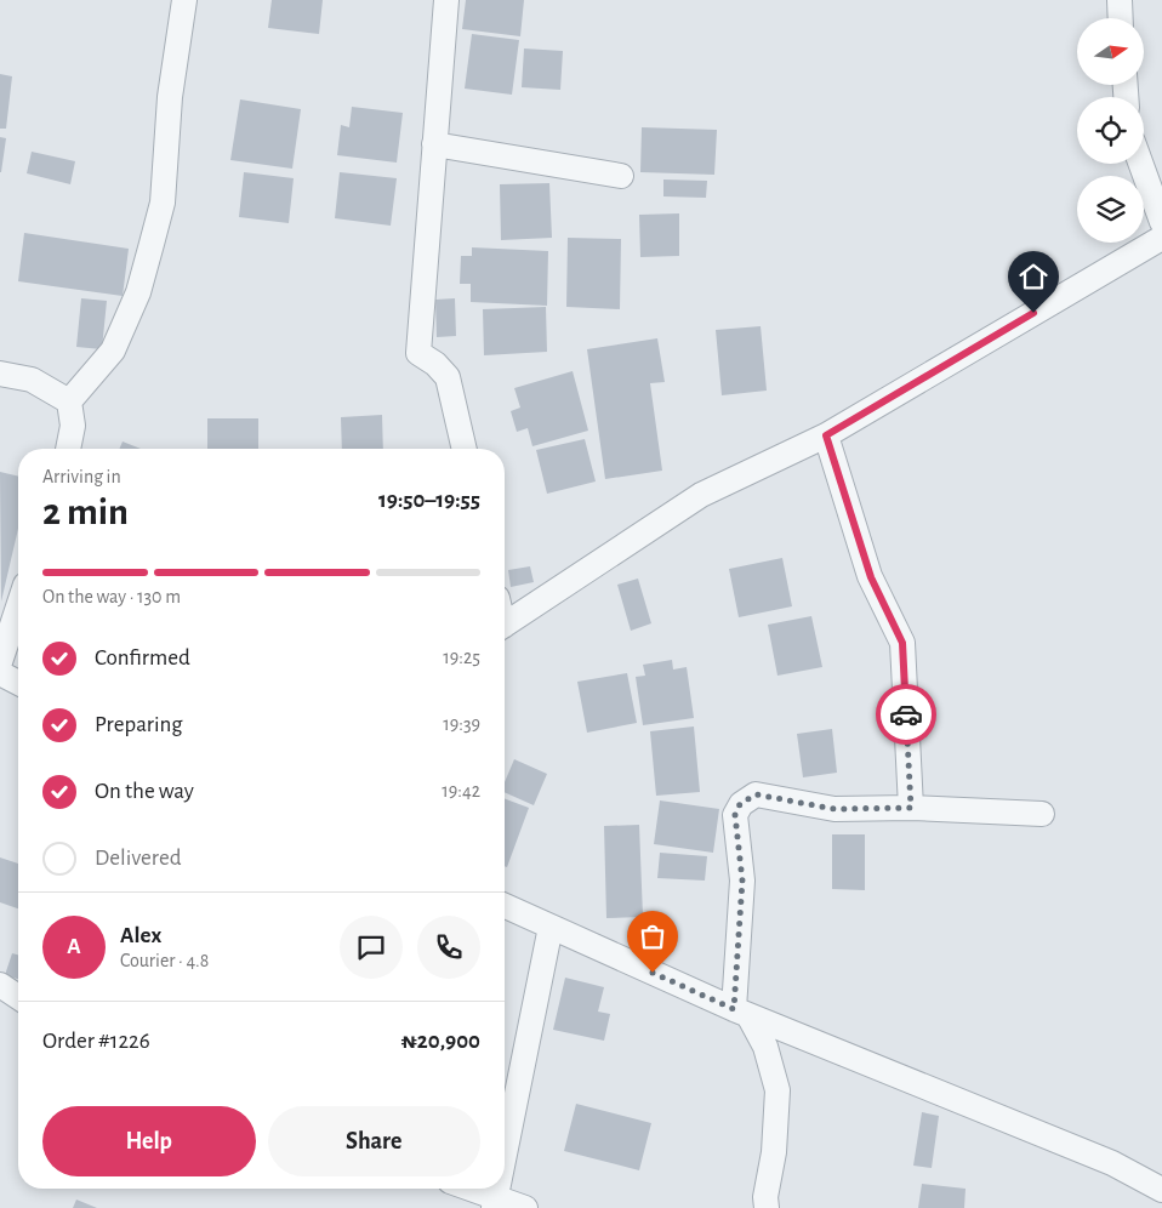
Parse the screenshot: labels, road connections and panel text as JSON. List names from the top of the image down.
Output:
{
  "north": "right",
  "page": {
    "heading": ["2 min", "Arriving in", "19:50–19:55"],
    "panel": [
      "Alex",
      "Courier · 4.8",
      "Order #1226",
      "₦20,900"
    ],
    "bar": "On the way · 130 m",
    "list": [
      ["Confirmed", "19:25"],
      ["Preparing", "19:39"],
      ["On the way", "19:42"],
      "Delivered"
    ],
    "round": "A",
    "buttons": ["Help", "Share"]
  }
}
